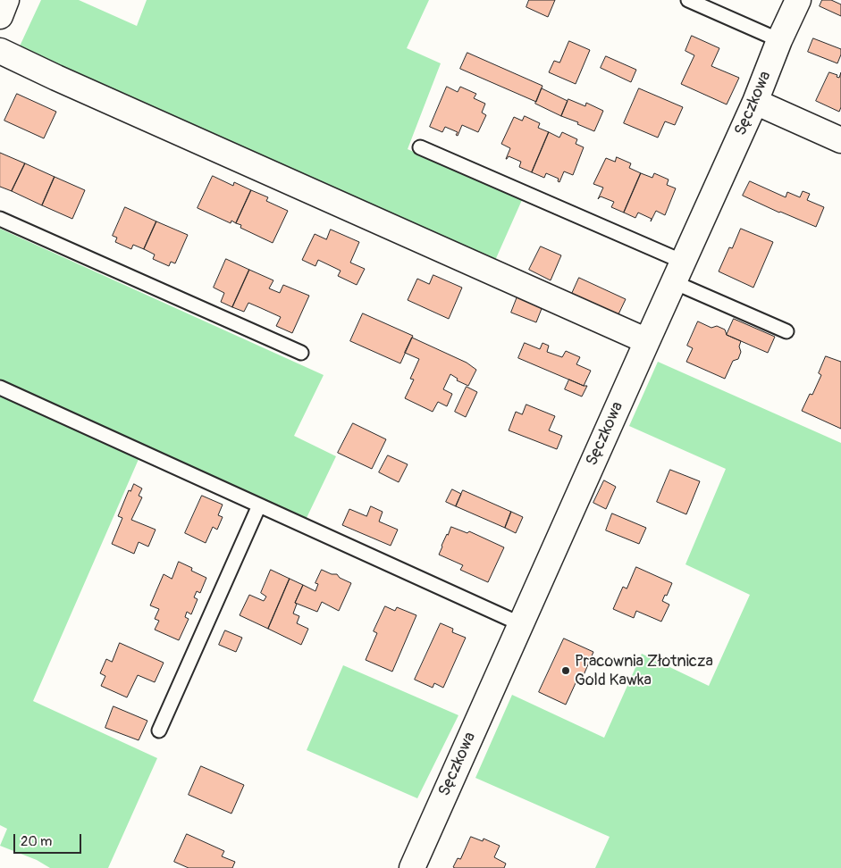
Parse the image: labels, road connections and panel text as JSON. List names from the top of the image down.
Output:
{
  "streets": {
    "street": ["Sęczkowa"]
  },
  "places": ["Pracownia Złotnicza Gold Kawka"],
  "scale_bar": "20 m"
}
